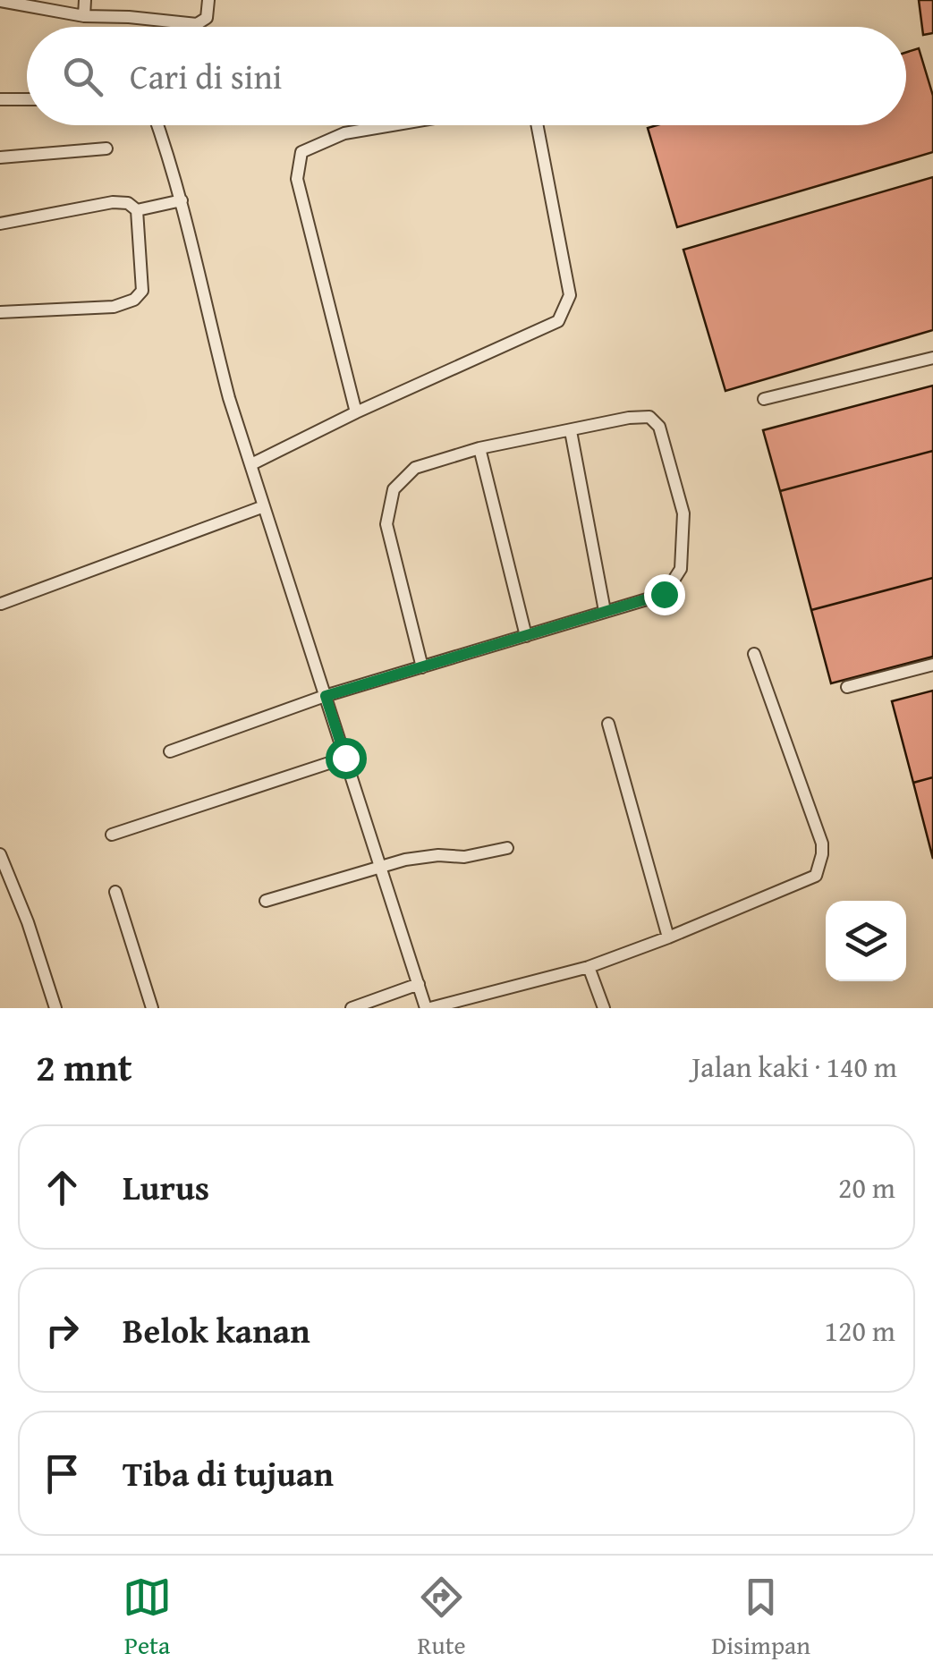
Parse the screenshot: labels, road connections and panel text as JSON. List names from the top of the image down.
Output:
{
  "page": {
    "search": "Cari di sini",
    "heading": ["2 mnt", "Jalan kaki · 140 m"],
    "list": [
      ["Lurus", "20 m"],
      ["Belok kanan", "120 m"],
      "Tiba di tujuan"
    ],
    "nav": ["Peta", "Rute", "Disimpan"]
  }
}
